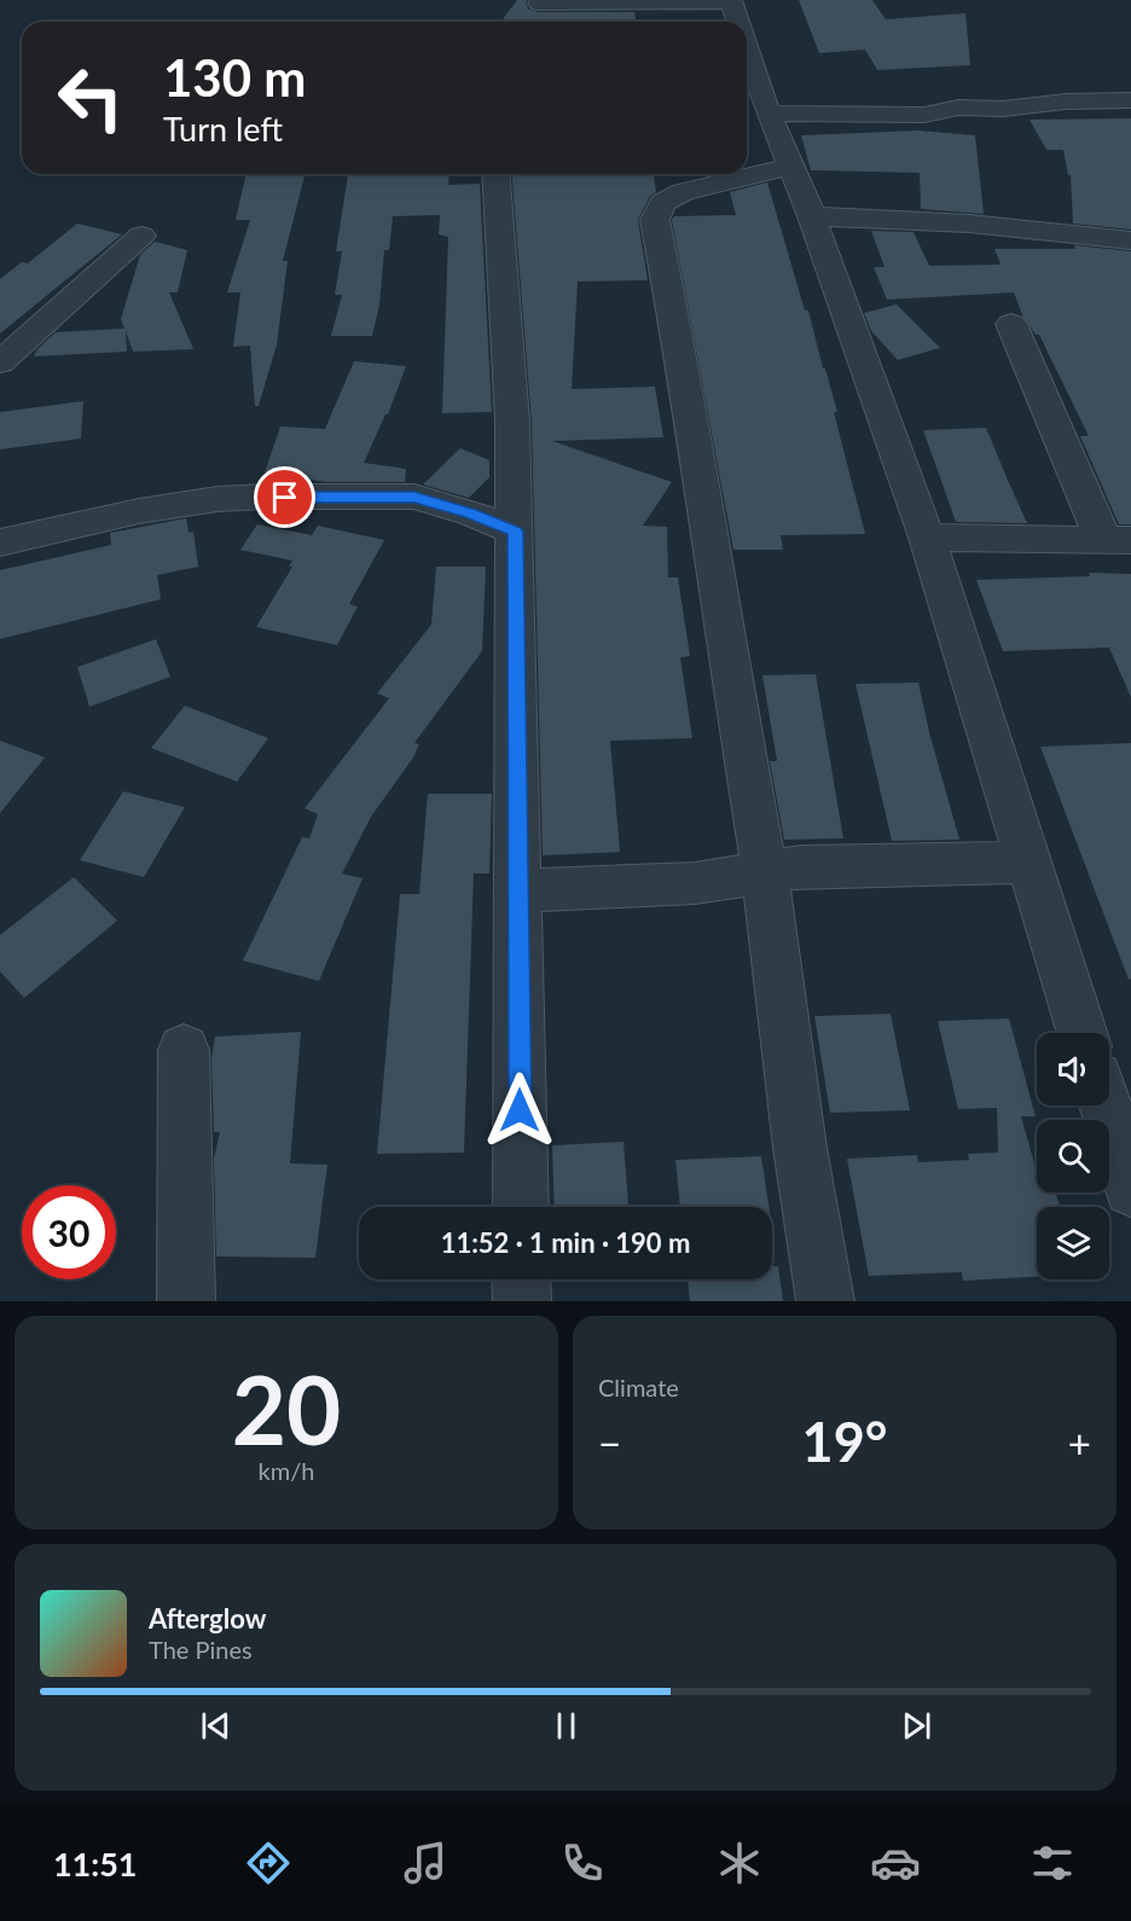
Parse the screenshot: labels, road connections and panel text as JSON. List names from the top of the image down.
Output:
{
  "page": {
    "turn": ["130 m", "Turn left"],
    "limit": "30",
    "trip": "11:52 · 1 min · 190 m",
    "tile": [
      ["20", "km/h"],
      "Climate"
    ],
    "heat": ["−", "19°", "+"],
    "song": ["Afterglow", "The Pines"],
    "tabs": "11:51"
  }
}
